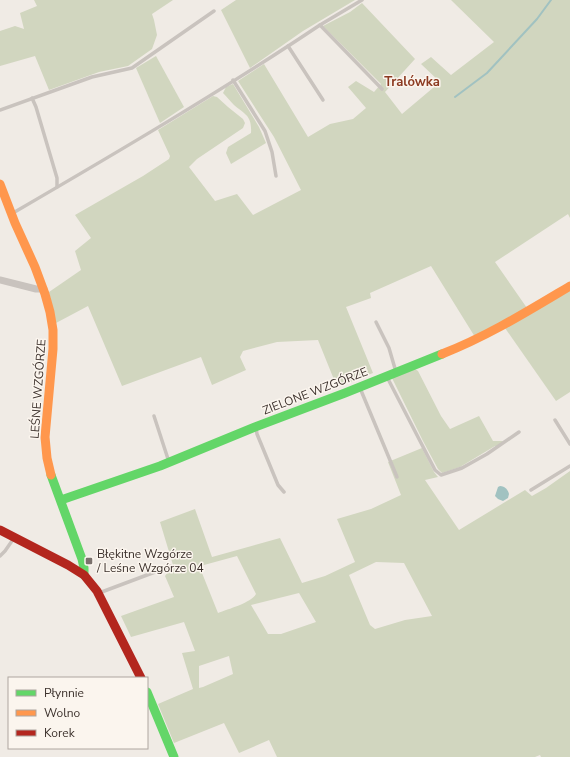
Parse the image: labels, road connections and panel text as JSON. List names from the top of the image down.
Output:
{
  "streets": {
    "street": ["LEŚNE WZGÓRZE", "ZIELONE WZGÓRZE"]
  },
  "crossings": [
    ["LEŚNE WZGÓRZE", "ZIELONE WZGÓRZE"]
  ],
  "districts": ["Tralówka"],
  "places": {
    "transit": ["Błękitne Wzgórze / Leśne Wzgórze 04"]
  },
  "legend": ["Płynnie", "Wolno", "Korek"]
}
